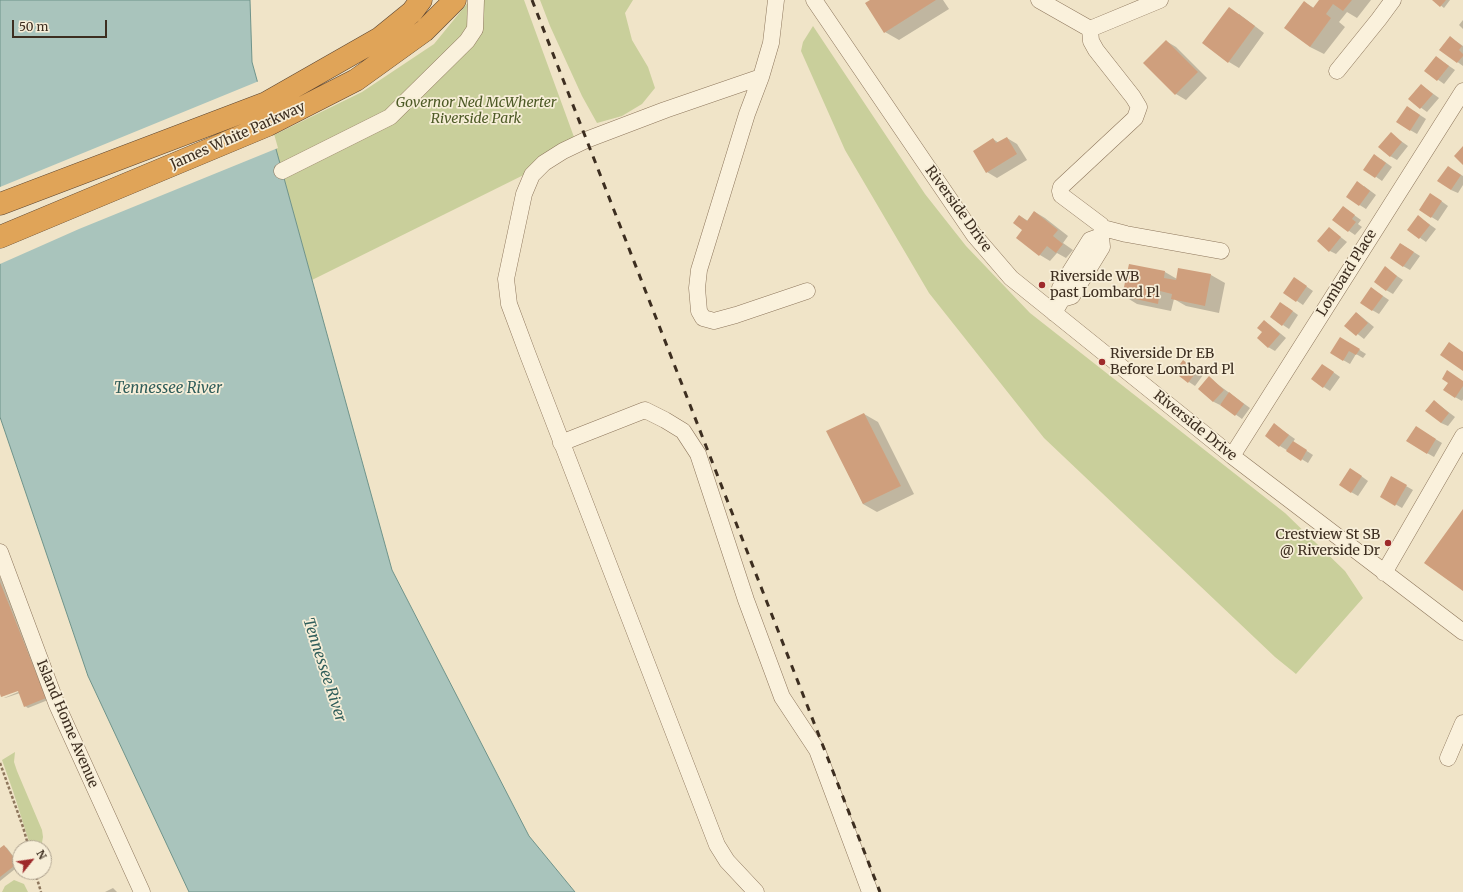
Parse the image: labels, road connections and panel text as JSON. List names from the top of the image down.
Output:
{
  "streets": {
    "highway": ["James White Parkway"],
    "street": ["Riverside Drive", "Lombard Place", "Island Home Avenue"]
  },
  "crossings": [
    ["Riverside Drive", "Lombard Place"]
  ],
  "water": ["Tennessee River"],
  "parks": ["Governor Ned McWherter Riverside Park"],
  "places": ["Riverside WB past Lombard Pl", "Riverside Dr EB Before Lombard Pl", "Crestview St SB @ Riverside Dr"],
  "scale_bar": "50 m",
  "north": "top right"
}
